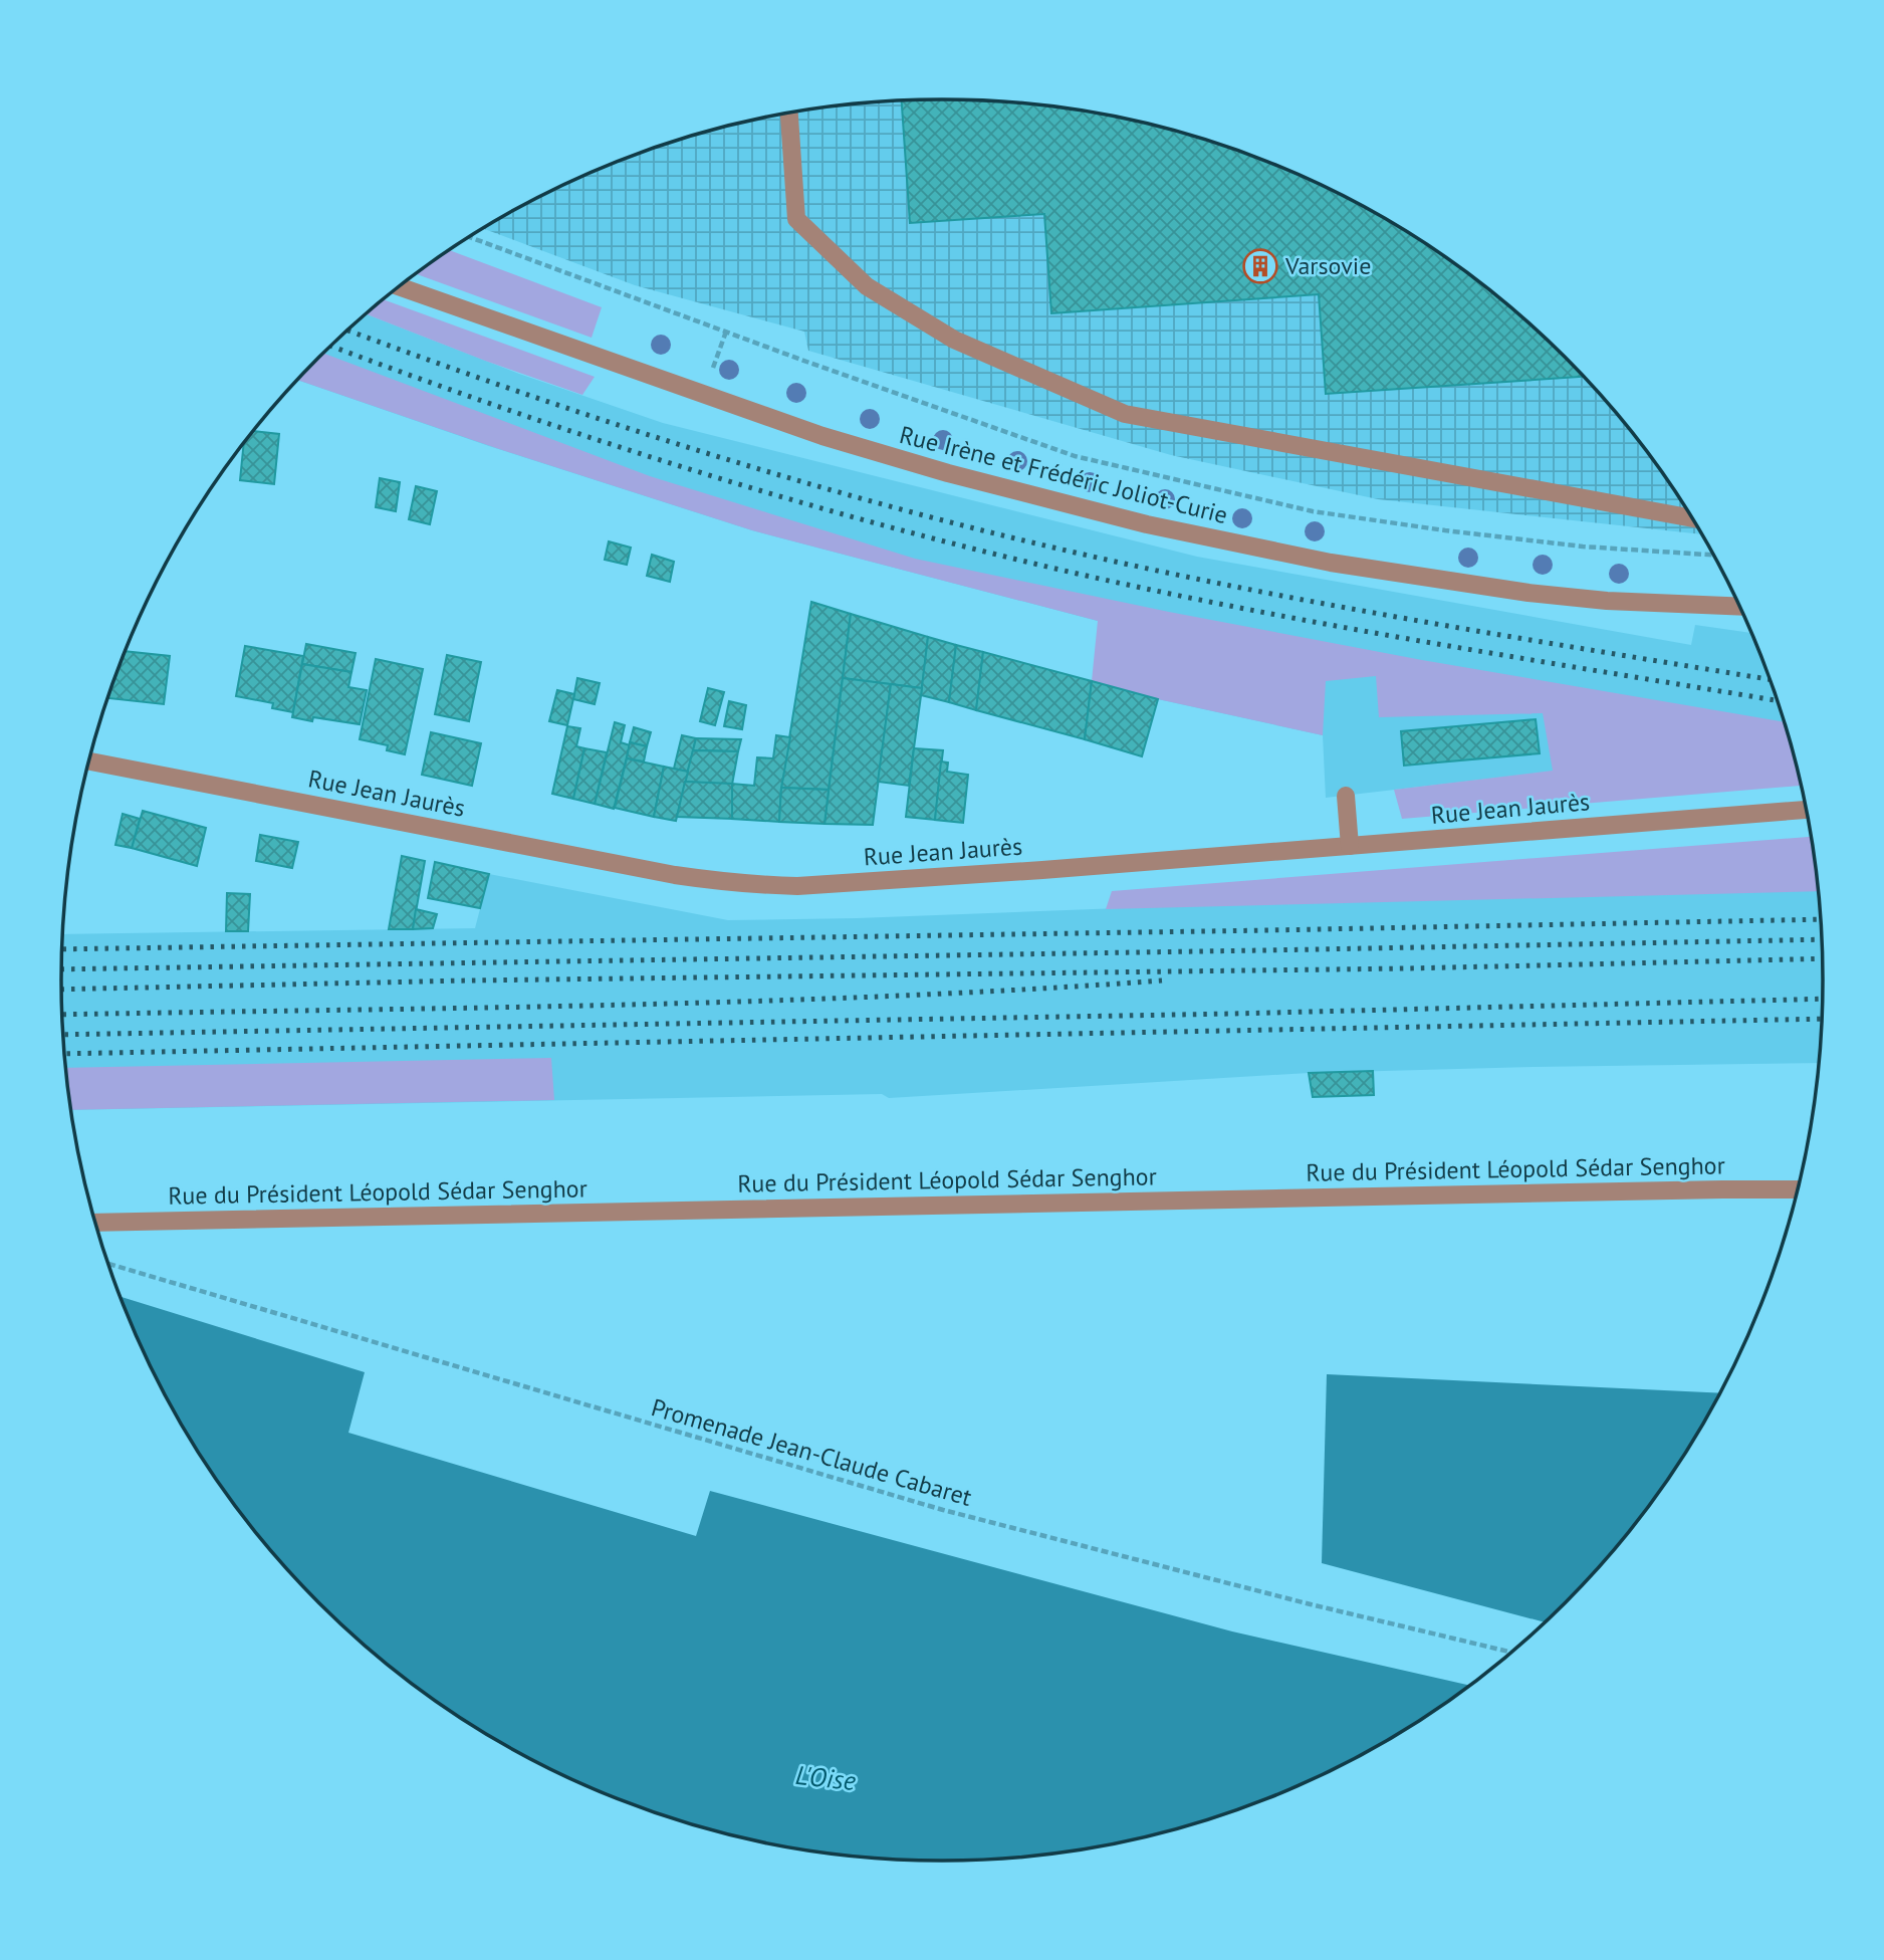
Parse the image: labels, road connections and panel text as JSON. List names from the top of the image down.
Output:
{
  "streets": {
    "street": ["Rue Irène et Frédéric Joliot-Curie", "Rue Jean Jaurès", "Rue du Président Léopold Sédar Senghor"],
    "path": ["Promenade Jean-Claude Cabaret"]
  },
  "water": ["L'Oise"],
  "places": {
    "building": ["Varsovie"]
  }
}
